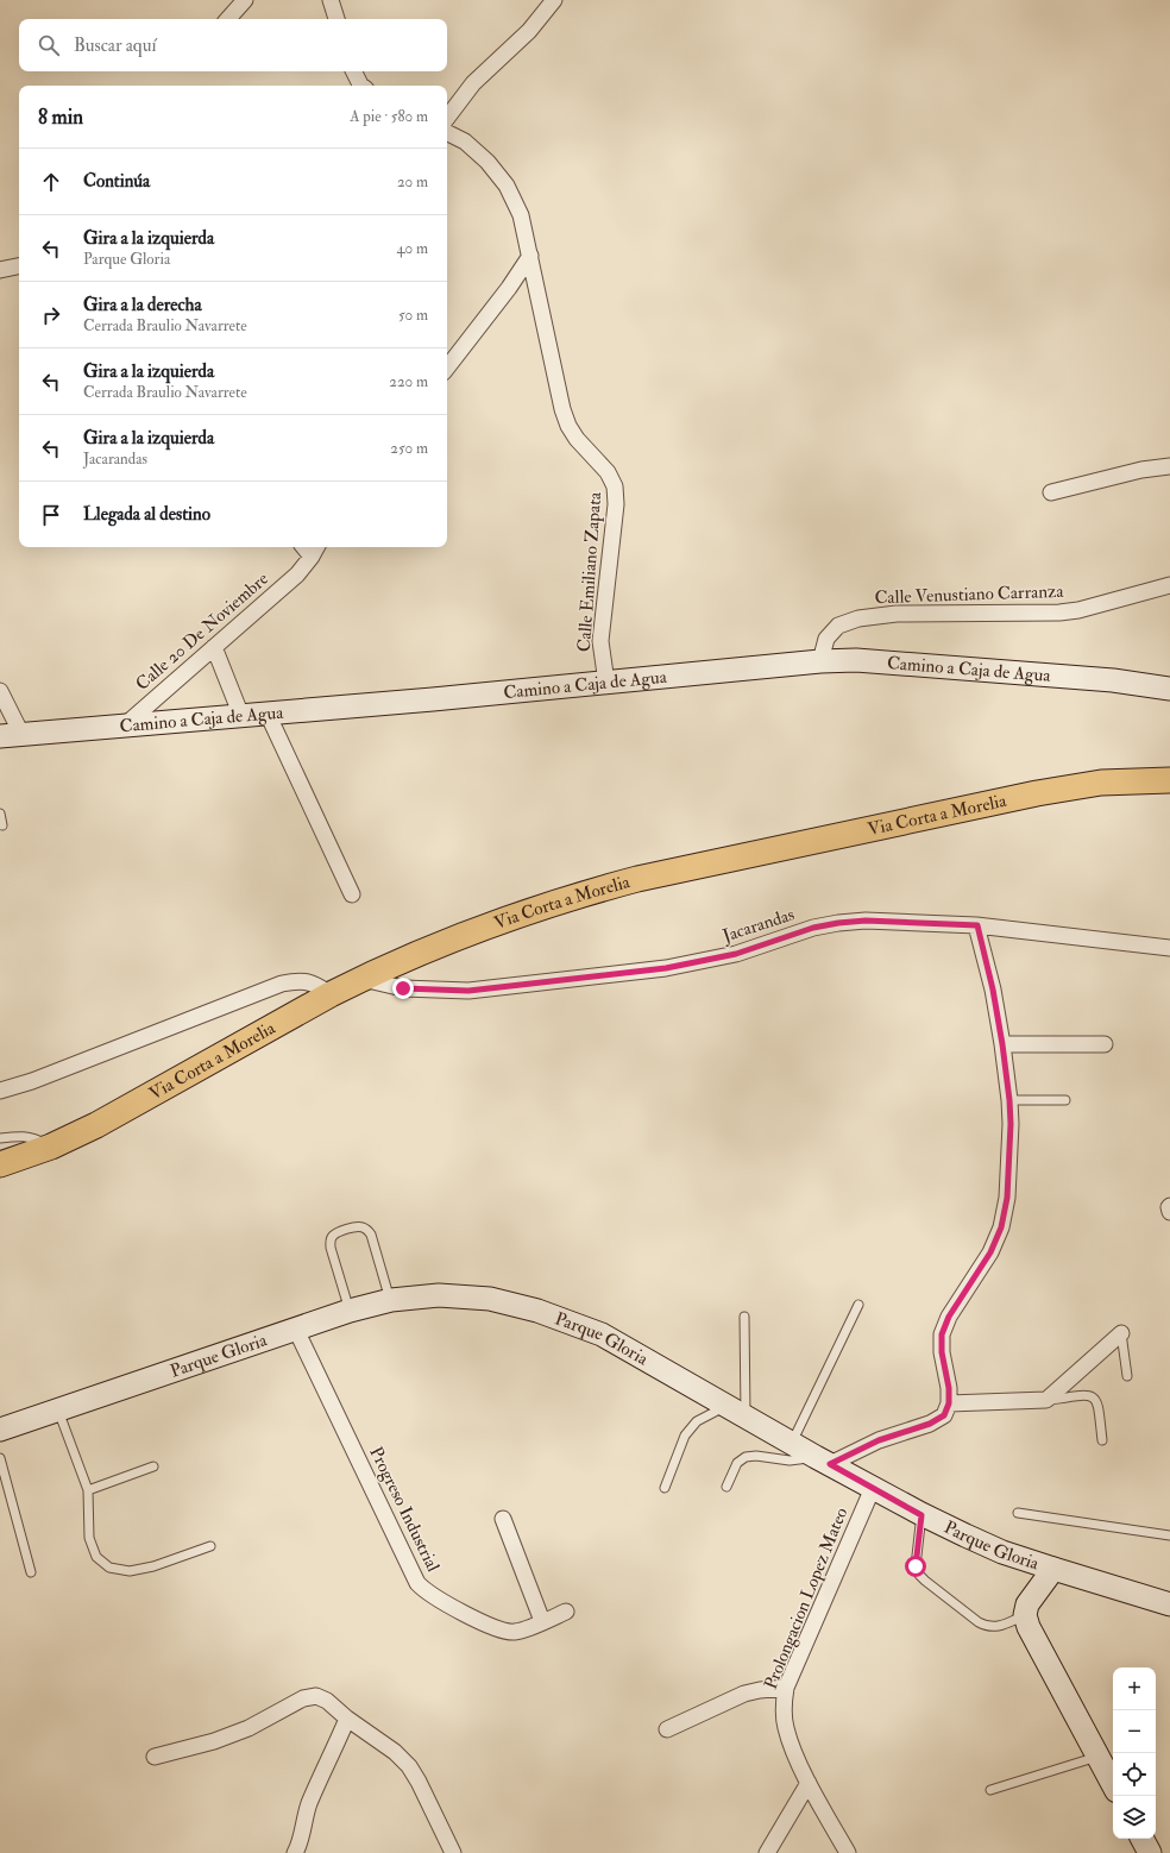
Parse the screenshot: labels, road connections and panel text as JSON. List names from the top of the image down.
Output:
{
  "streets": {
    "main road": ["Camino a Caja de Agua", "Via Corta a Morelia", "Parque Gloria"],
    "street": [
      "Calle Emiliano Zapata",
      "Calle Venustiano Carranza",
      "Calle 20 De Noviembre",
      "Jacarandas",
      "Progreso Industrial",
      "Prolongacion Lopez Mateo"
    ]
  },
  "crossings": [
    ["Calle Emiliano Zapata", "Camino a Caja de Agua"],
    ["Calle Venustiano Carranza", "Camino a Caja de Agua"],
    ["Calle 20 De Noviembre", "Camino a Caja de Agua"],
    ["Via Corta a Morelia", "Jacarandas"],
    ["Parque Gloria", "Progreso Industrial"],
    ["Parque Gloria", "Prolongacion Lopez Mateo"]
  ],
  "page": {
    "search": "Buscar aquí",
    "heading": ["8 min", "A pie · 580 m"],
    "list": [
      ["Continúa", "20 m"],
      ["Gira a la izquierda", "Parque Gloria", "40 m"],
      ["Gira a la derecha", "Cerrada Braulio Navarrete", "50 m"],
      ["Gira a la izquierda", "Cerrada Braulio Navarrete", "220 m"],
      ["Gira a la izquierda", "Jacarandas", "250 m"],
      "Llegada al destino"
    ],
    "map_buttons": ["+", "−"]
  }
}
